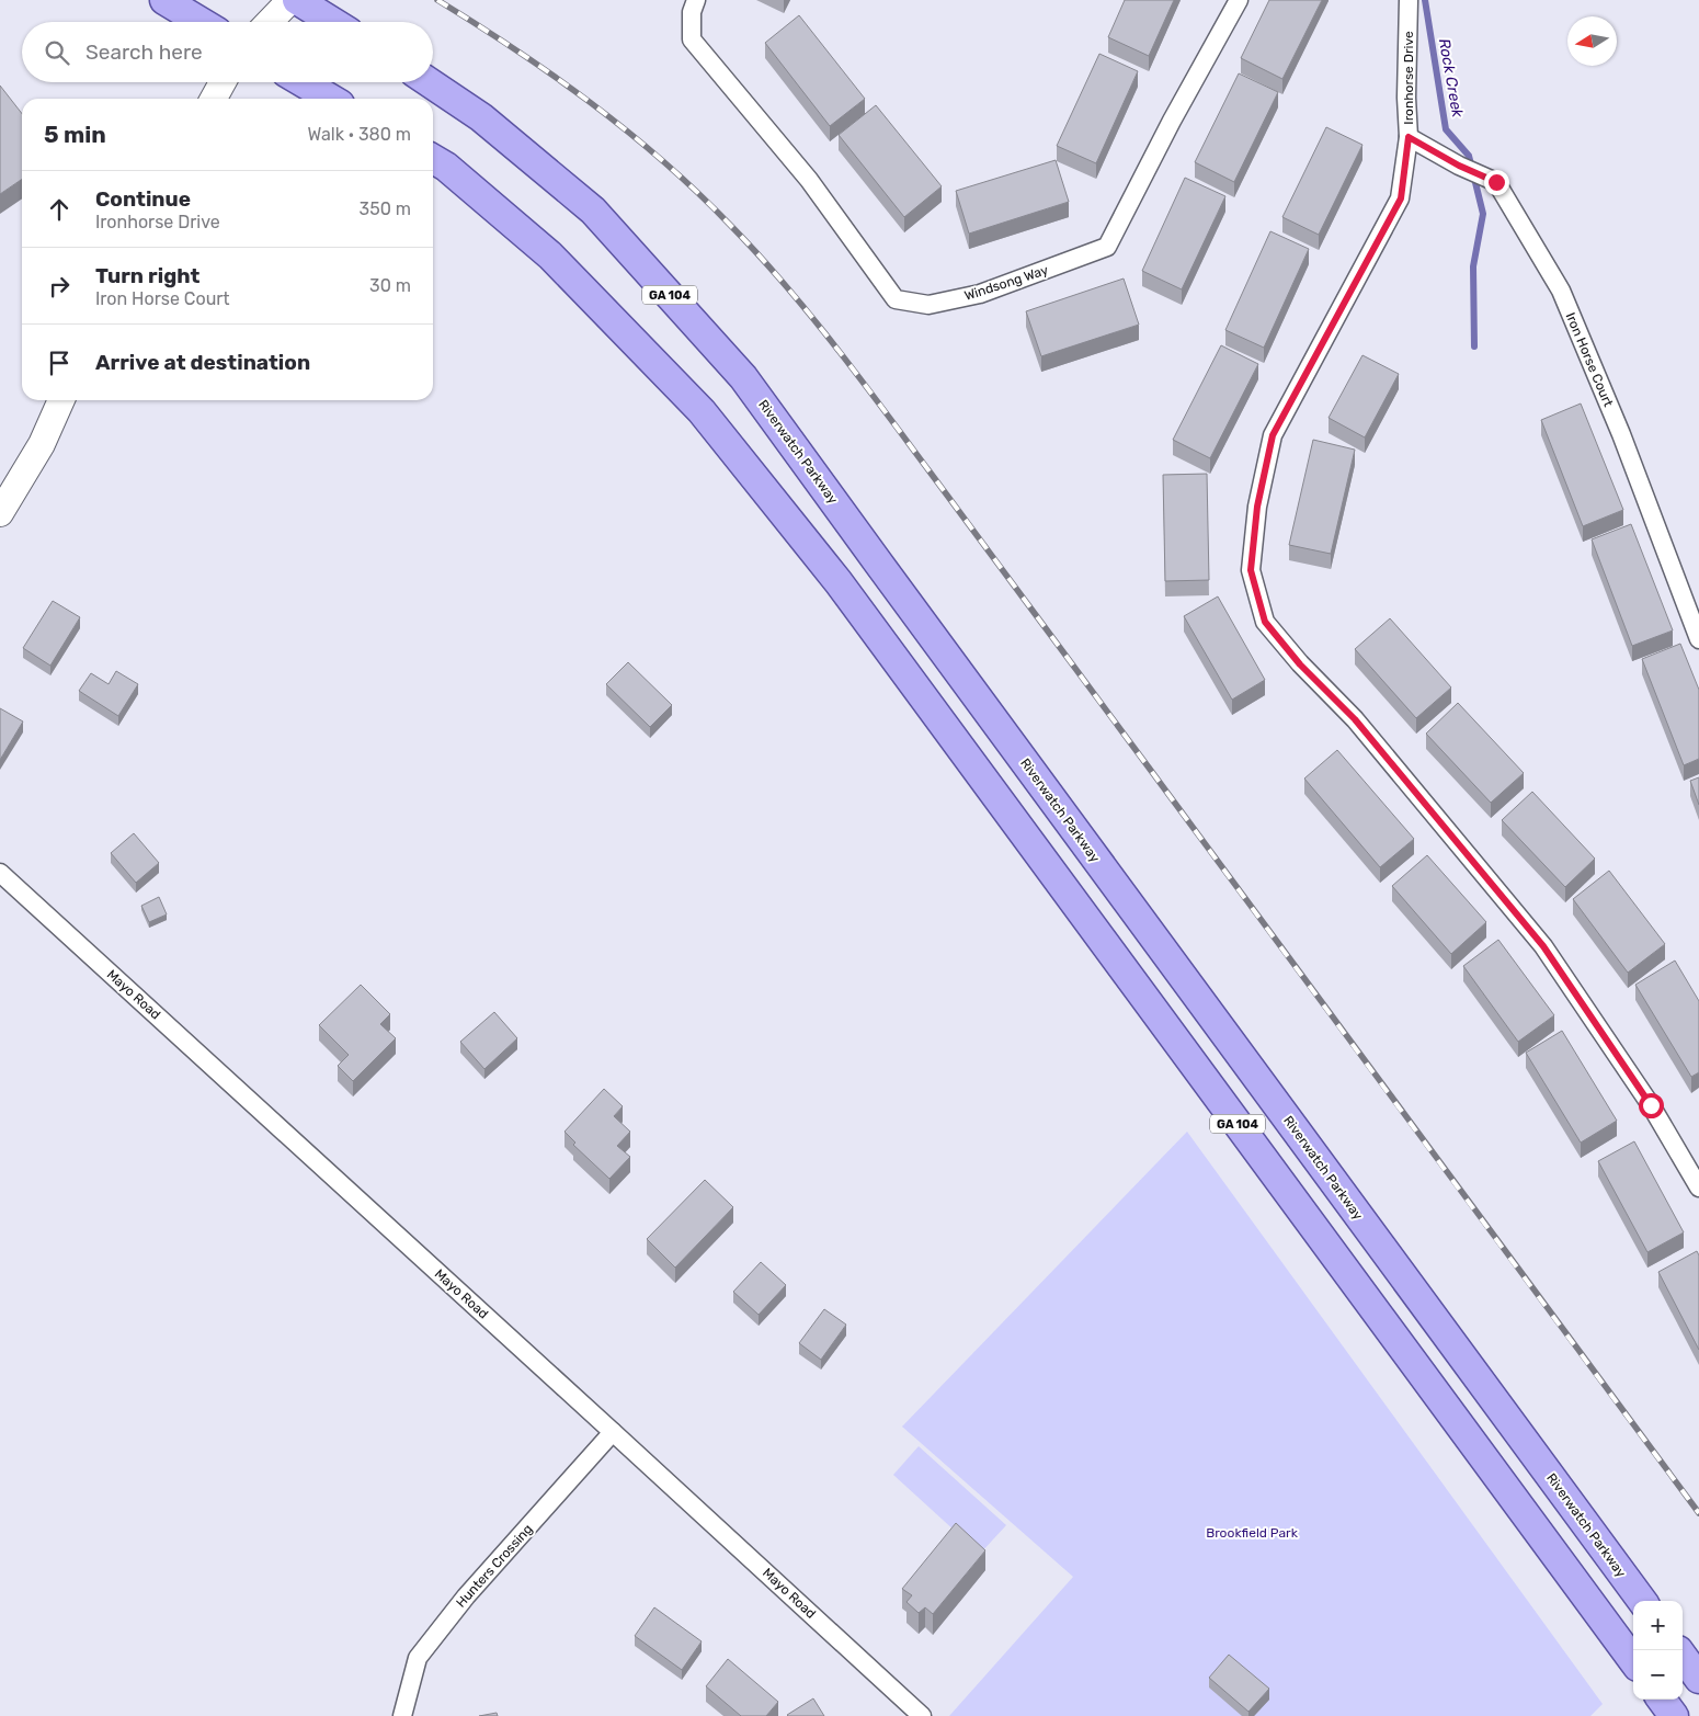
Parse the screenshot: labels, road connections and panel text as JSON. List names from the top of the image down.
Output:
{
  "streets": {
    "main road": ["GA 104", "Riverwatch Parkway"],
    "street": [
      "Ironhorse Drive",
      "Windsong Way",
      "Iron Horse Court",
      "Mayo Road",
      "Hunters Crossing"
    ]
  },
  "crossings": [
    ["Ironhorse Drive", "Iron Horse Court"],
    ["Mayo Road", "Hunters Crossing"]
  ],
  "water": ["Rock Creek"],
  "parks": ["Brookfield Park"],
  "north": "left",
  "page": {
    "search": "Search here",
    "heading": ["5 min", "Walk · 380 m"],
    "list": [
      ["Continue", "Ironhorse Drive", "350 m"],
      ["Turn right", "Iron Horse Court", "30 m"],
      "Arrive at destination"
    ],
    "map_buttons": ["+", "−"]
  }
}
